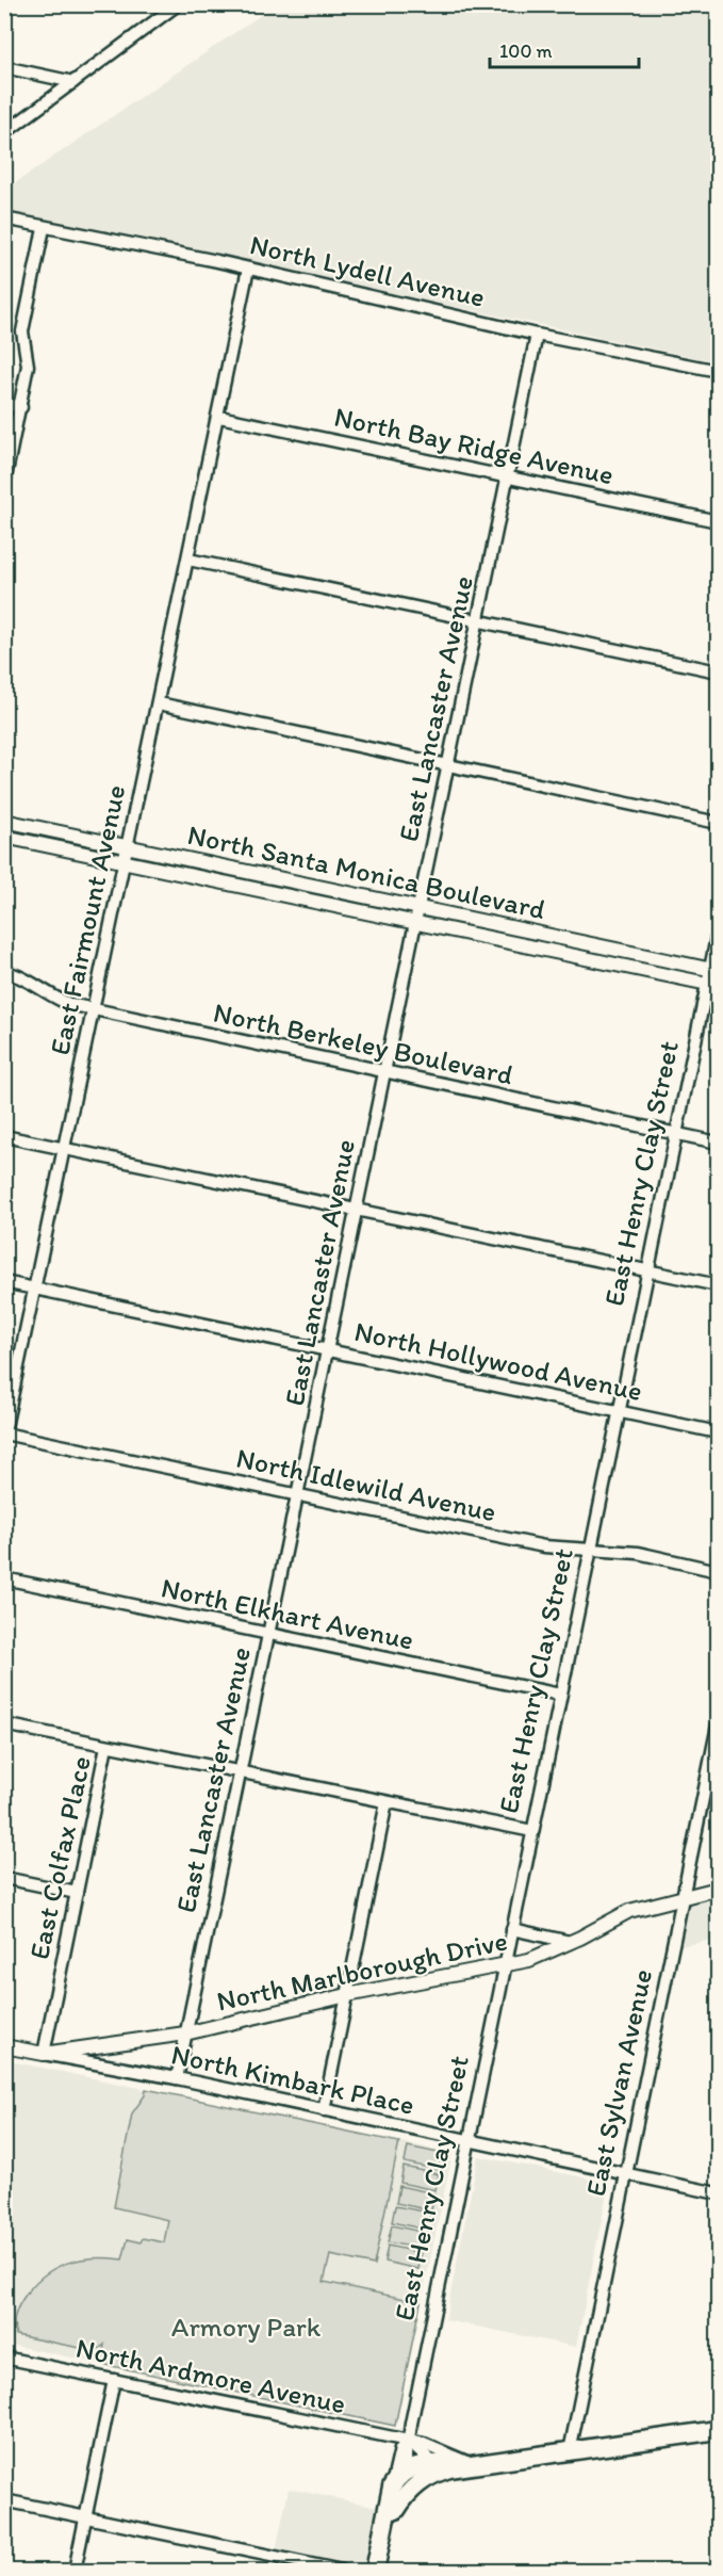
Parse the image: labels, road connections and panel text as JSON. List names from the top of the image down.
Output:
{
  "streets": {
    "main road": ["East Henry Clay Street"],
    "street": [
      "North Lydell Avenue",
      "North Bay Ridge Avenue",
      "East Lancaster Avenue",
      "North Santa Monica Boulevard",
      "East Fairmount Avenue",
      "North Berkeley Boulevard",
      "North Hollywood Avenue",
      "North Idlewild Avenue",
      "North Elkhart Avenue",
      "East Colfax Place",
      "North Marlborough Drive",
      "North Kimbark Place",
      "East Sylvan Avenue",
      "North Ardmore Avenue"
    ]
  },
  "crossings": [
    ["North Lydell Avenue", "East Lancaster Avenue"],
    ["North Lydell Avenue", "East Fairmount Avenue"],
    ["North Bay Ridge Avenue", "East Lancaster Avenue"],
    ["North Bay Ridge Avenue", "East Fairmount Avenue"],
    ["East Lancaster Avenue", "North Santa Monica Boulevard"],
    ["East Lancaster Avenue", "North Berkeley Boulevard"],
    ["East Lancaster Avenue", "North Hollywood Avenue"],
    ["East Lancaster Avenue", "North Idlewild Avenue"],
    ["East Lancaster Avenue", "North Elkhart Avenue"],
    ["East Lancaster Avenue", "North Marlborough Drive"],
    ["East Lancaster Avenue", "North Kimbark Place"],
    ["North Santa Monica Boulevard", "East Fairmount Avenue"],
    ["North Santa Monica Boulevard", "East Henry Clay Street"],
    ["East Fairmount Avenue", "North Berkeley Boulevard"],
    ["East Fairmount Avenue", "North Hollywood Avenue"],
    ["East Fairmount Avenue", "North Idlewild Avenue"],
    ["North Berkeley Boulevard", "East Henry Clay Street"],
    ["East Henry Clay Street", "North Hollywood Avenue"],
    ["East Henry Clay Street", "North Idlewild Avenue"],
    ["East Henry Clay Street", "North Elkhart Avenue"],
    ["East Henry Clay Street", "North Marlborough Drive"],
    ["East Henry Clay Street", "North Kimbark Place"],
    ["East Henry Clay Street", "North Ardmore Avenue"],
    ["East Colfax Place", "North Marlborough Drive"],
    ["East Colfax Place", "North Kimbark Place"],
    ["North Marlborough Drive", "North Kimbark Place"],
    ["North Marlborough Drive", "East Sylvan Avenue"],
    ["North Kimbark Place", "East Sylvan Avenue"]
  ],
  "parks": ["Armory Park"],
  "scale_bar": "100 m"
}
